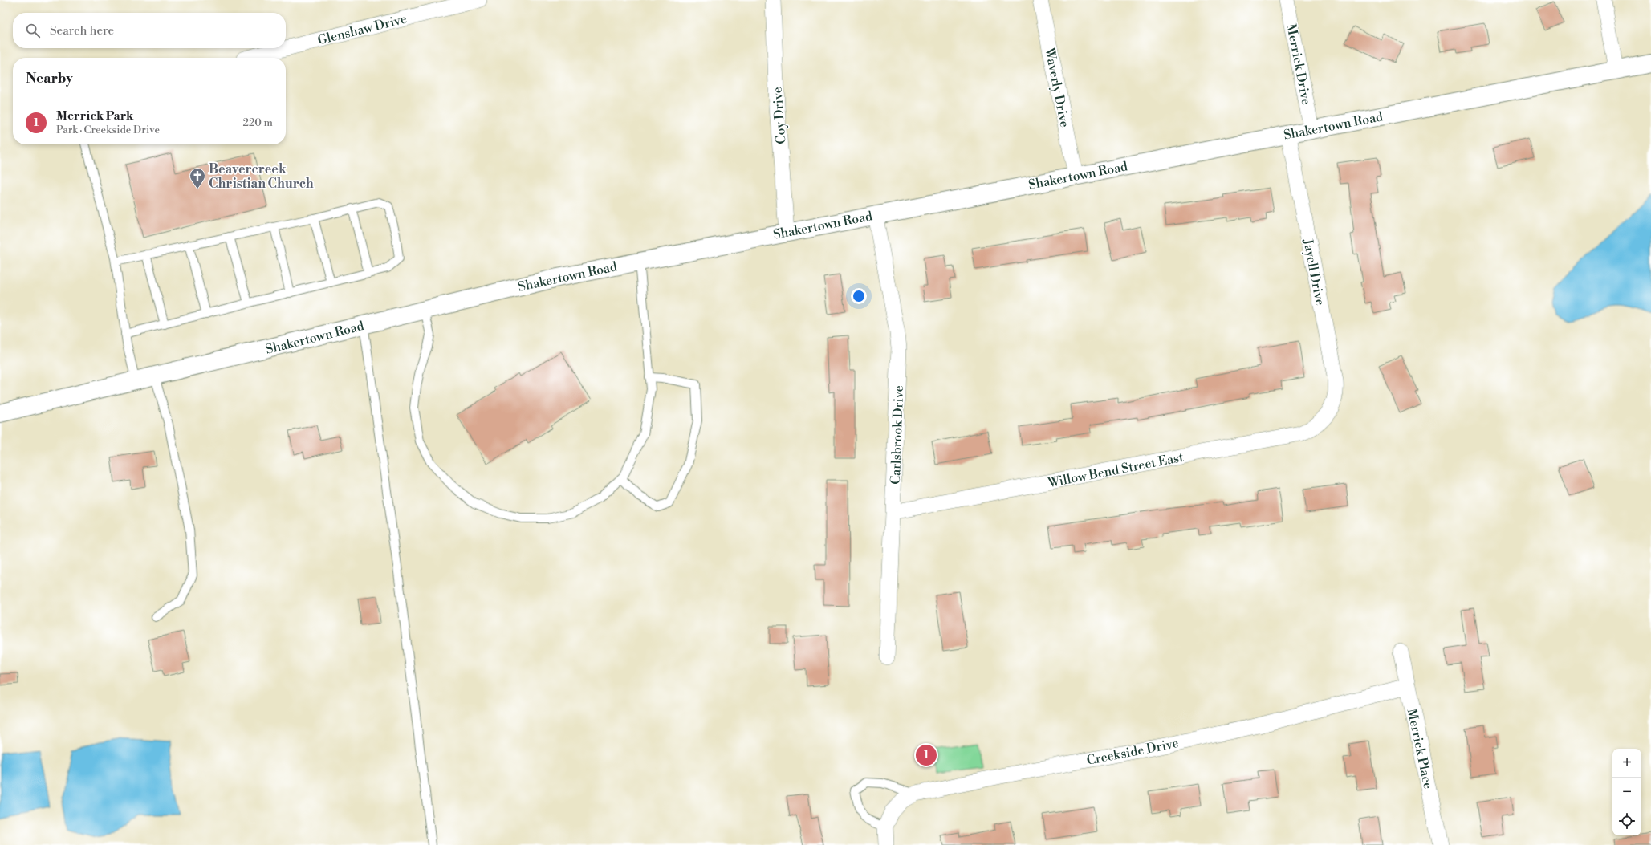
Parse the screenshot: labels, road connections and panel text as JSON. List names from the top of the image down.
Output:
{
  "streets": {
    "street": [
      "Glenshaw Drive",
      "Merrick Drive",
      "Waverly Drive",
      "Coy Drive",
      "Shakertown Road",
      "Jayell Drive",
      "Carlsbrook Drive",
      "Willow Bend Street East",
      "Merrick Place",
      "Creekside Drive"
    ]
  },
  "crossings": [
    ["Merrick Drive", "Shakertown Road"],
    ["Waverly Drive", "Shakertown Road"],
    ["Coy Drive", "Shakertown Road"],
    ["Shakertown Road", "Jayell Drive"],
    ["Shakertown Road", "Carlsbrook Drive"],
    ["Jayell Drive", "Willow Bend Street East"],
    ["Carlsbrook Drive", "Willow Bend Street East"],
    ["Merrick Place", "Creekside Drive"]
  ],
  "places": {
    "church": ["Beavercreek Christian Church"]
  },
  "page": {
    "search": "Search here",
    "heading": "Nearby",
    "list": [
      {
        "mark": "1",
        "name": "Merrick Park",
        "note": "Park · Creekside Drive",
        "value": "220 m"
      }
    ],
    "pins": "1",
    "map_buttons": ["+", "−"]
  }
}
